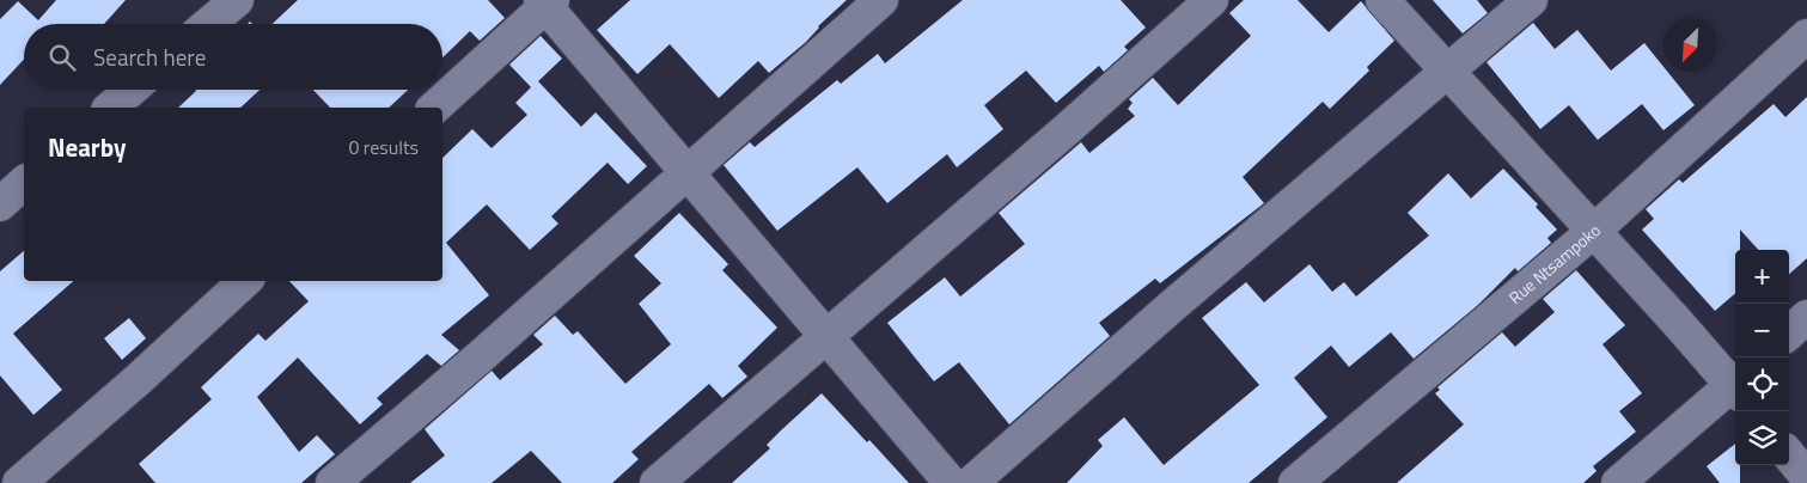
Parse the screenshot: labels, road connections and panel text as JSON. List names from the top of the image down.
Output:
{
  "streets": {
    "street": ["Rue Ntsampoko"]
  },
  "north": "bottom left",
  "page": {
    "search": "Search here",
    "heading": ["Nearby", "0 results"],
    "map_buttons": ["+", "−"]
  }
}
